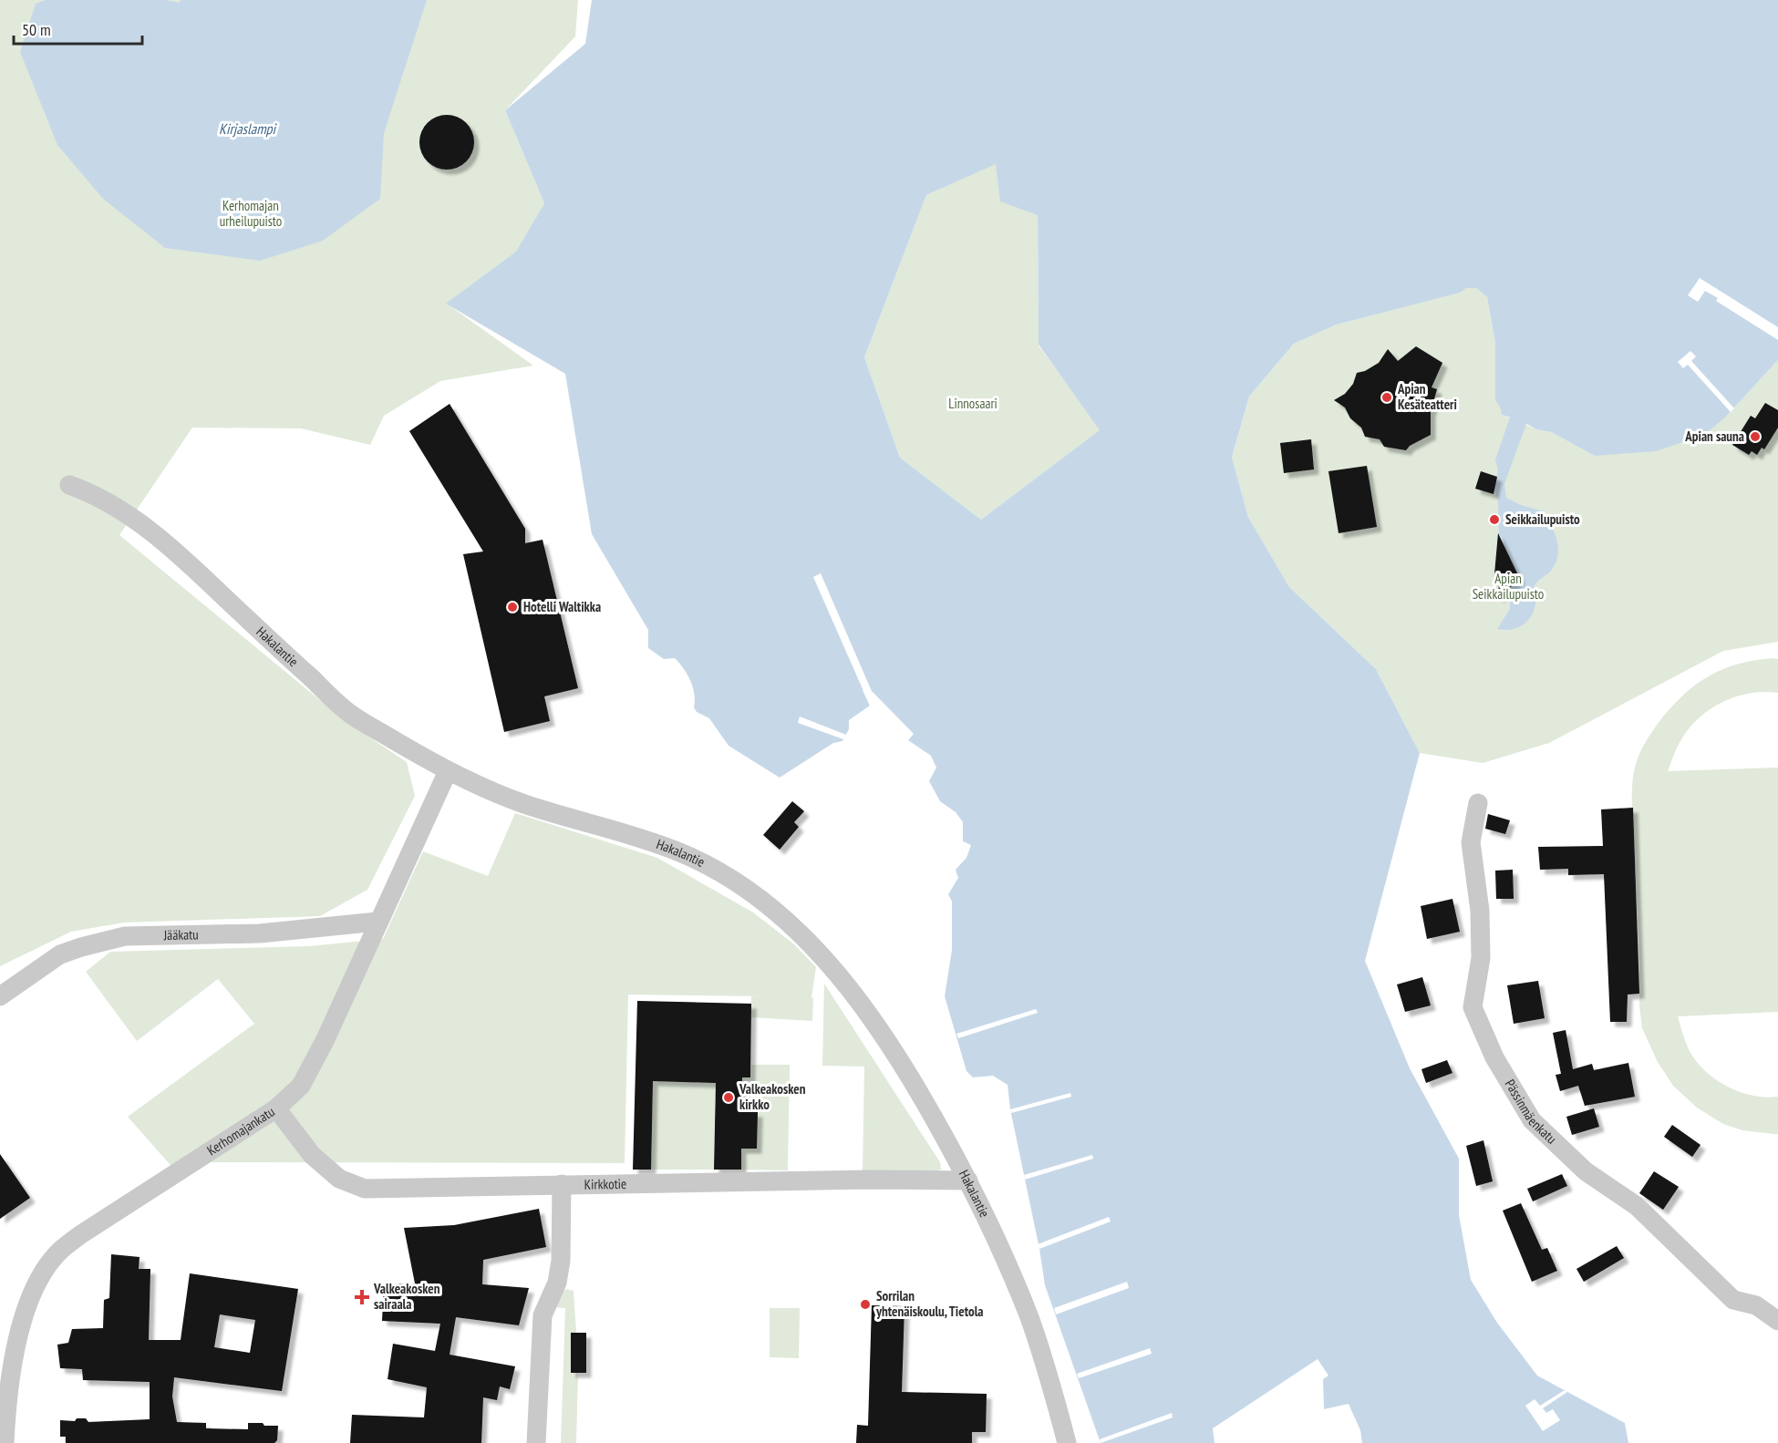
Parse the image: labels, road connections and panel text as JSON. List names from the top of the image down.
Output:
{
  "streets": {
    "street": [
      "Hakalantie",
      "Jääkatu",
      "Pässinmäenkatu",
      "Kerhomajankatu",
      "Kirkkotie"
    ]
  },
  "crossings": [
    ["Hakalantie", "Kerhomajankatu"],
    ["Hakalantie", "Kirkkotie"],
    ["Jääkatu", "Kerhomajankatu"],
    ["Kerhomajankatu", "Kirkkotie"]
  ],
  "water": ["Kirjaslampi"],
  "parks": ["Kerhomajan urheilupuisto", "Linnosaari", "Apian Seikkailupuisto"],
  "places": {
    "other": [
      "Apian Kesäteatteri",
      "Apian sauna",
      "Seikkailupuisto",
      "Hotelli Waltikka",
      "Valkeakosken kirkko",
      "Sorrilan yhtenäiskoulu, Tietola"
    ],
    "health": ["Valkeakosken sairaala"]
  },
  "scale_bar": "50 m"
}
